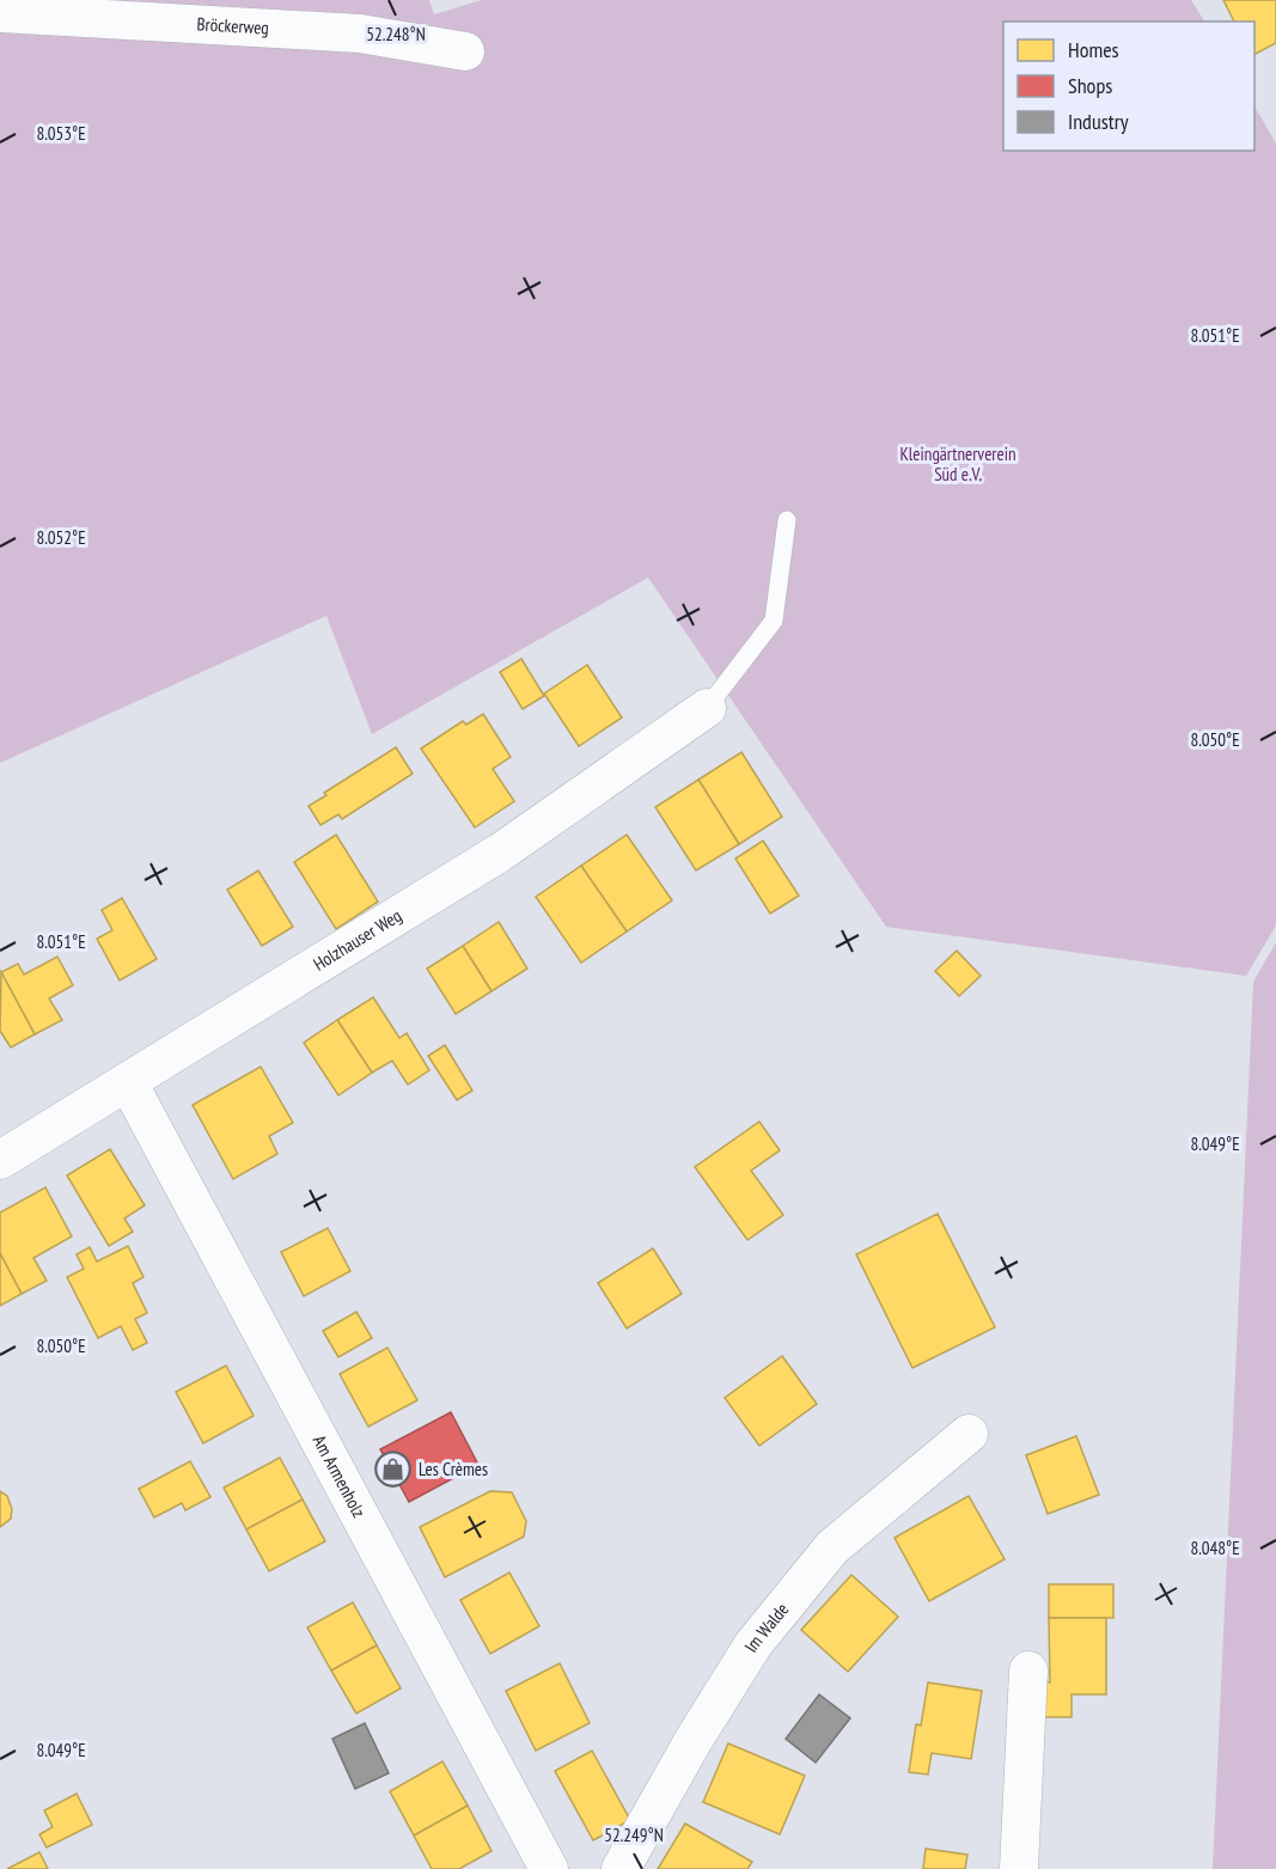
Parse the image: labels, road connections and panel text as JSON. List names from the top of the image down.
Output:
{
  "streets": {
    "street": [
      "Bröckerweg",
      "Holzhauser Weg",
      "Am Armenholz",
      "Im Walde"
    ]
  },
  "crossings": [
    ["Holzhauser Weg", "Am Armenholz"]
  ],
  "parks": ["Kleingärtnerverein Süd e.V."],
  "places": {
    "shop": ["Les Crèmes"]
  },
  "legend": ["Homes", "Shops", "Industry"],
  "coordinates": [
    "52.248°N",
    "8.053°E",
    "8.051°E",
    "8.052°E",
    "8.050°E",
    "8.049°E",
    "8.048°E",
    "52.249°N"
  ]
}
